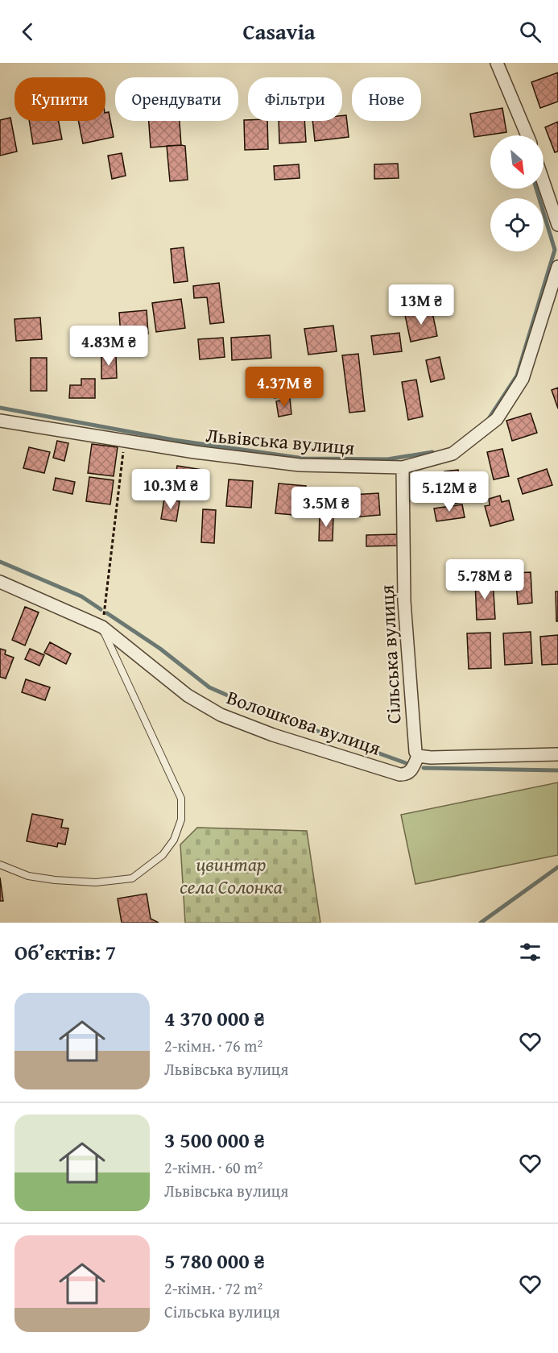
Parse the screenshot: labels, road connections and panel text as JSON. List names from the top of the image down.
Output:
{
  "streets": {
    "street": ["Львівська вулиця", "Сільська вулиця", "Волошкова вулиця"]
  },
  "crossings": [
    ["Львівська вулиця", "Сільська вулиця"],
    ["Сільська вулиця", "Волошкова вулиця"]
  ],
  "parks": ["цвинтар села Солонка"],
  "north": "bottom right",
  "page": {
    "header": "Casavia",
    "chip": [
      "Купити",
      "Орендувати",
      "Фільтри",
      "Нове"
    ],
    "price": [
      "13M ₴",
      "4.83M ₴",
      "4.37M ₴",
      "10.3M ₴",
      "5.12M ₴",
      "3.5M ₴",
      "5.78M ₴"
    ],
    "heading": "Об’єктів: 7",
    "list": [
      {
        "name": "4 370 000 ₴",
        "note": "2-кімн. · 76 m² · Львівська вулиця"
      },
      {
        "name": "3 500 000 ₴",
        "note": "2-кімн. · 60 m² · Львівська вулиця"
      },
      {
        "name": "5 780 000 ₴",
        "note": "2-кімн. · 72 m² · Сільська вулиця"
      }
    ]
  }
}
